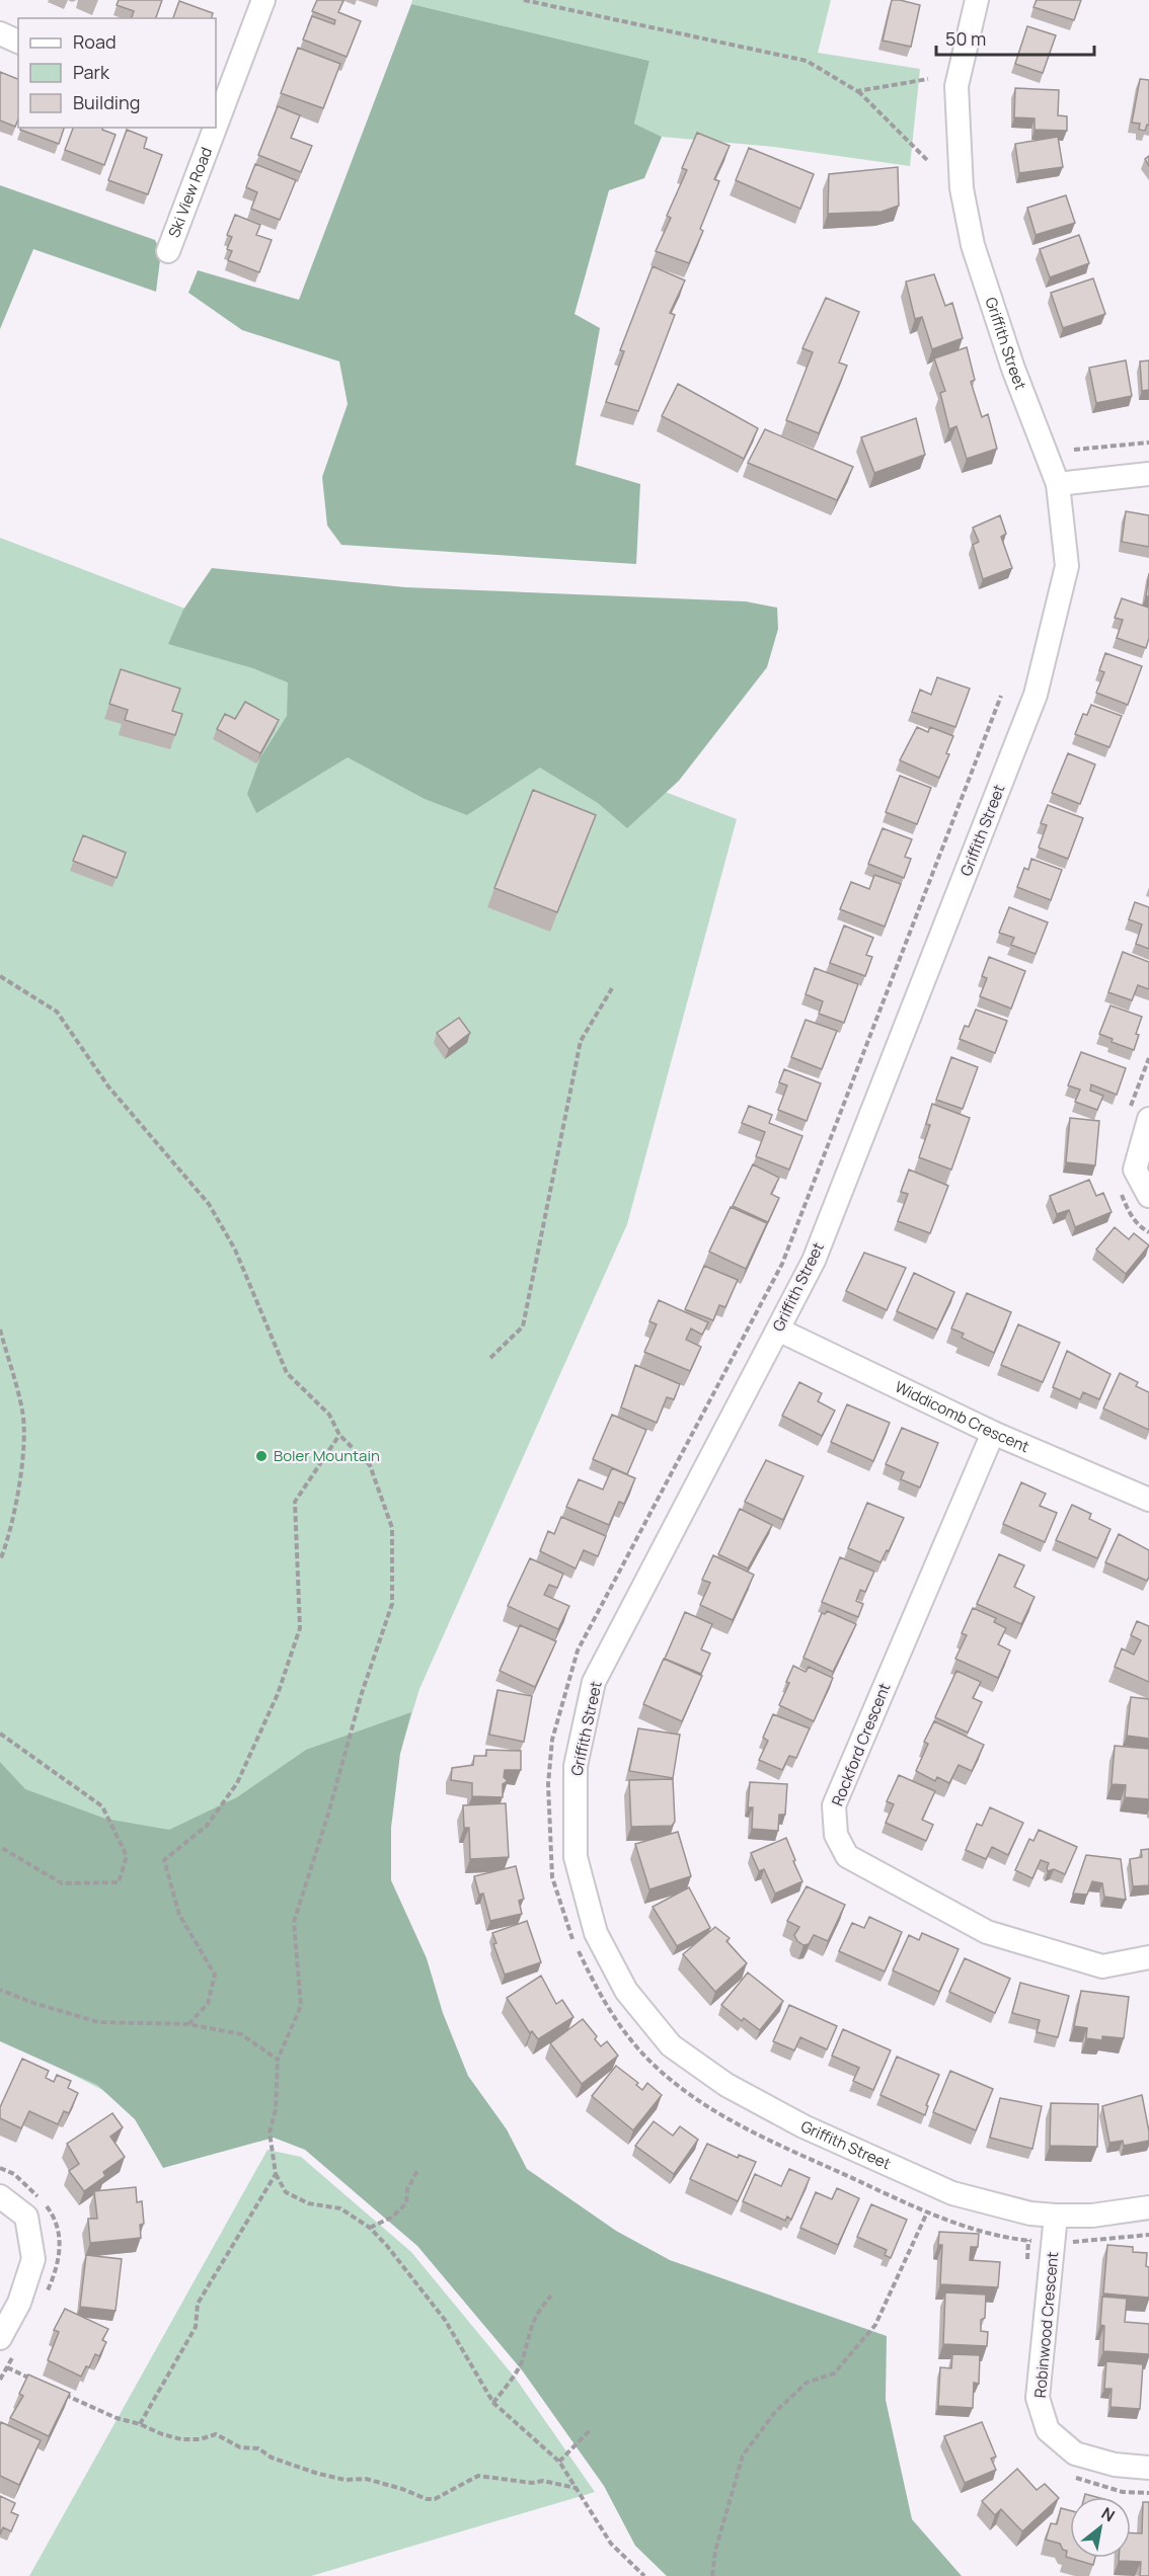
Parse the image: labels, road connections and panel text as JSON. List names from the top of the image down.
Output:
{
  "streets": {
    "street": [
      "Ski View Road",
      "Griffith Street",
      "Widdicomb Crescent",
      "Rockford Crescent",
      "Robinwood Crescent"
    ]
  },
  "crossings": [
    ["Griffith Street", "Widdicomb Crescent"],
    ["Griffith Street", "Robinwood Crescent"],
    ["Widdicomb Crescent", "Rockford Crescent"]
  ],
  "places": ["Boler Mountain"],
  "legend": ["Road", "Park", "Building"],
  "scale_bar": "50 m",
  "north": "top right"
}
